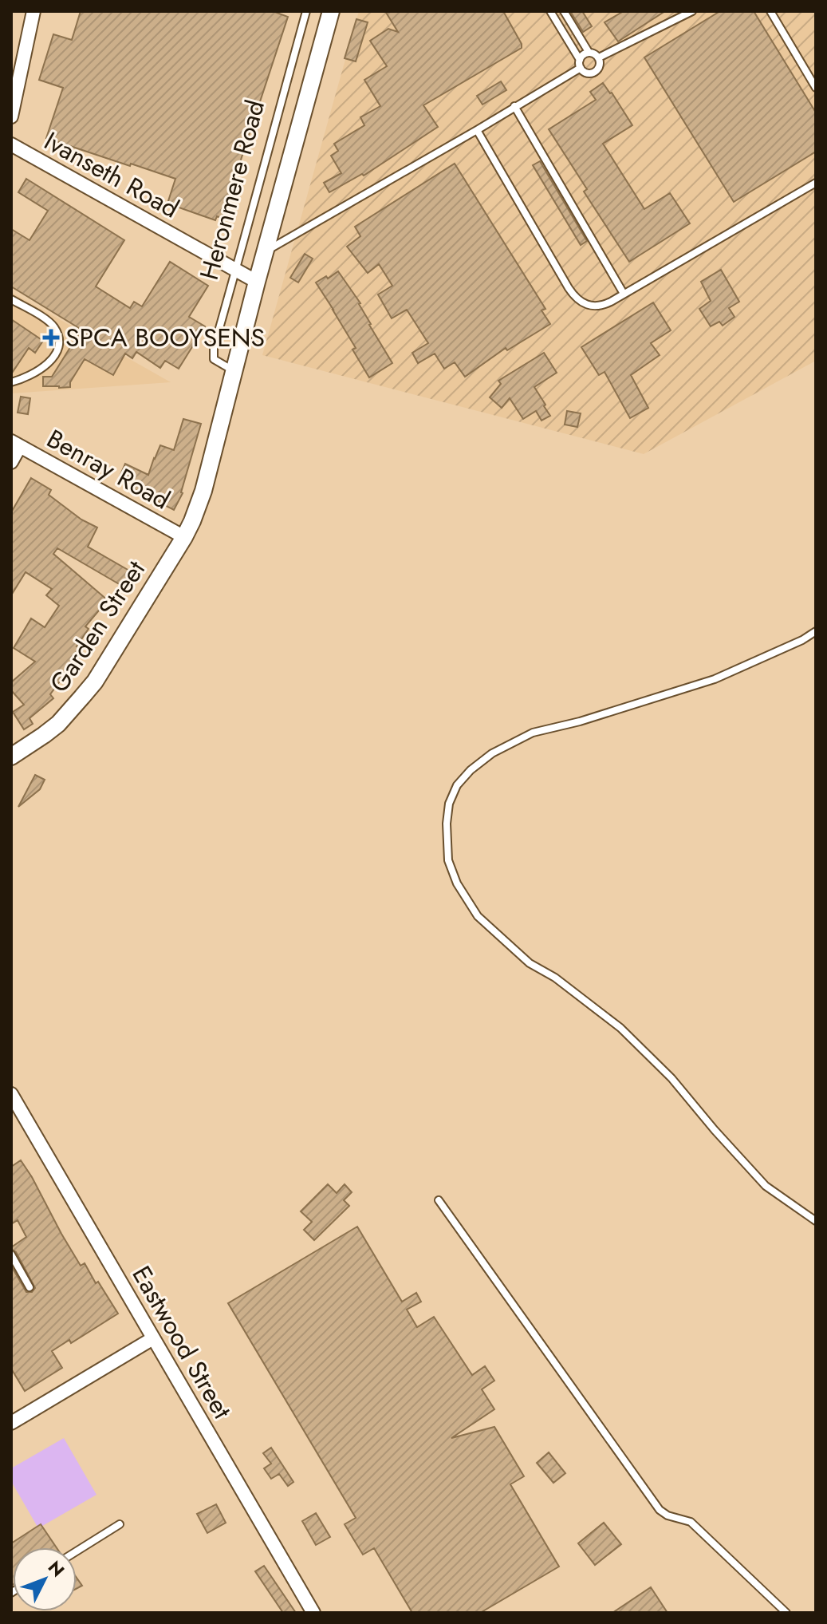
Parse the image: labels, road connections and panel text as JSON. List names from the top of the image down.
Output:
{
  "streets": {
    "street": [
      "Ivanseth Road",
      "Heronmere Road",
      "Benray Road",
      "Garden Street",
      "Eastwood Street"
    ]
  },
  "crossings": [
    ["Ivanseth Road", "Heronmere Road"],
    ["Heronmere Road", "Benray Road"],
    ["Heronmere Road", "Garden Street"],
    ["Benray Road", "Garden Street"]
  ],
  "places": {
    "health": ["SPCA BOOYSENS"]
  },
  "north": "top right"
}
